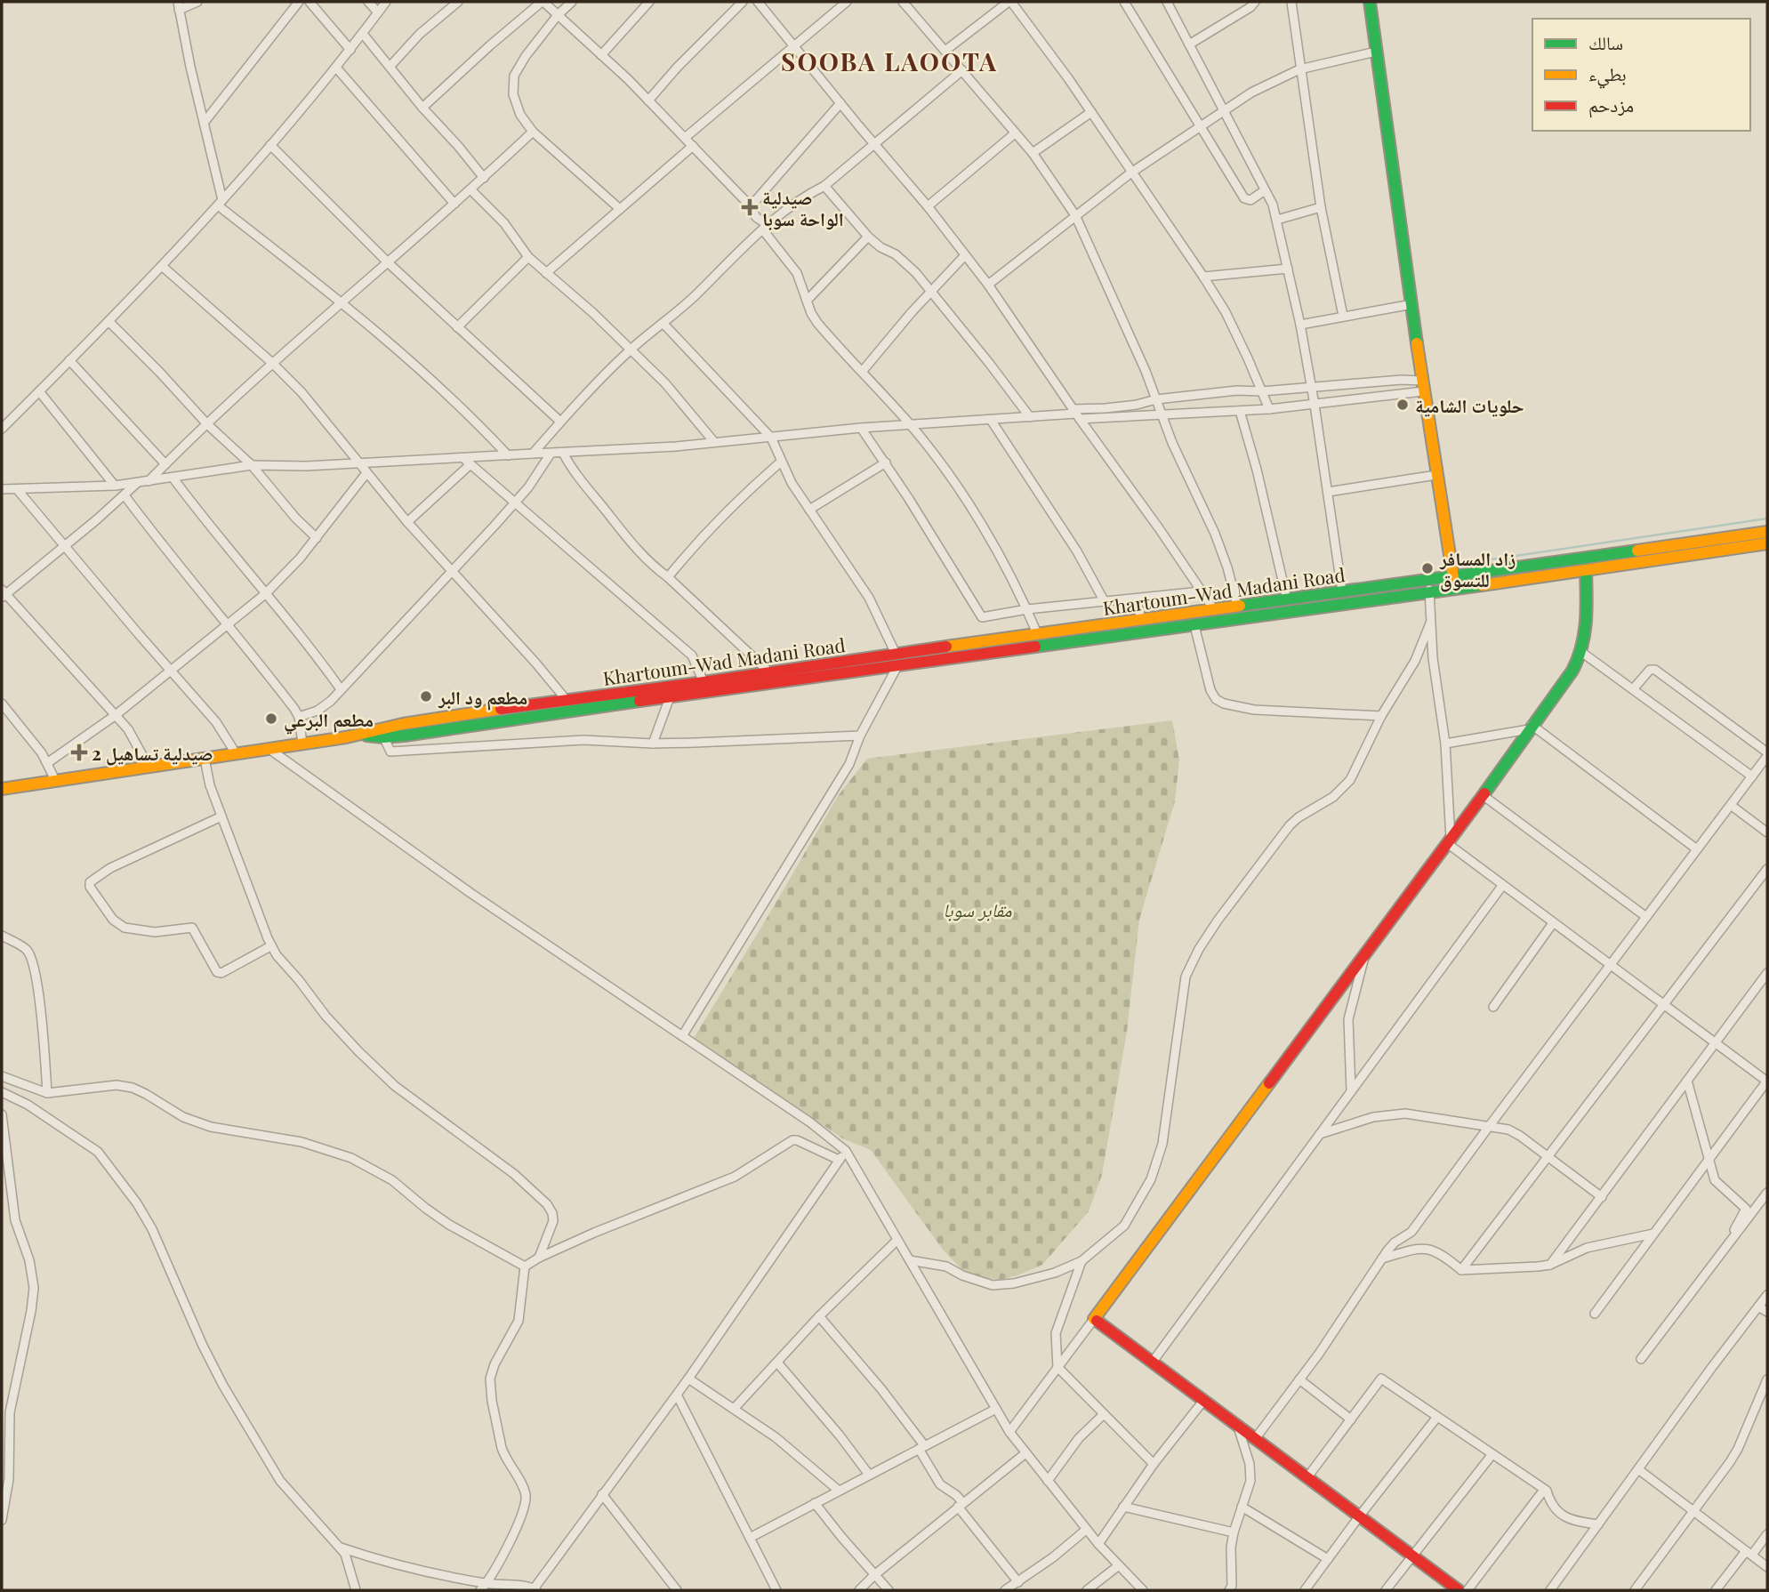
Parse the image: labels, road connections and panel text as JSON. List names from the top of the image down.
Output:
{
  "streets": {
    "main road": ["Khartoum-Wad Madani Road"]
  },
  "districts": ["SOOBA LAOOTA"],
  "parks": ["مقابر سوبا"],
  "places": {
    "health": ["صيدلية الواحة سوبا", "صيدلية تساهيل 2"],
    "other": [
      "حلويات الشامية",
      "زاد المسافر للتسوق",
      "مطعم ود البر",
      "مطعم البرعي"
    ]
  },
  "legend": ["سالك", "بطيء", "مزدحم"]
}
